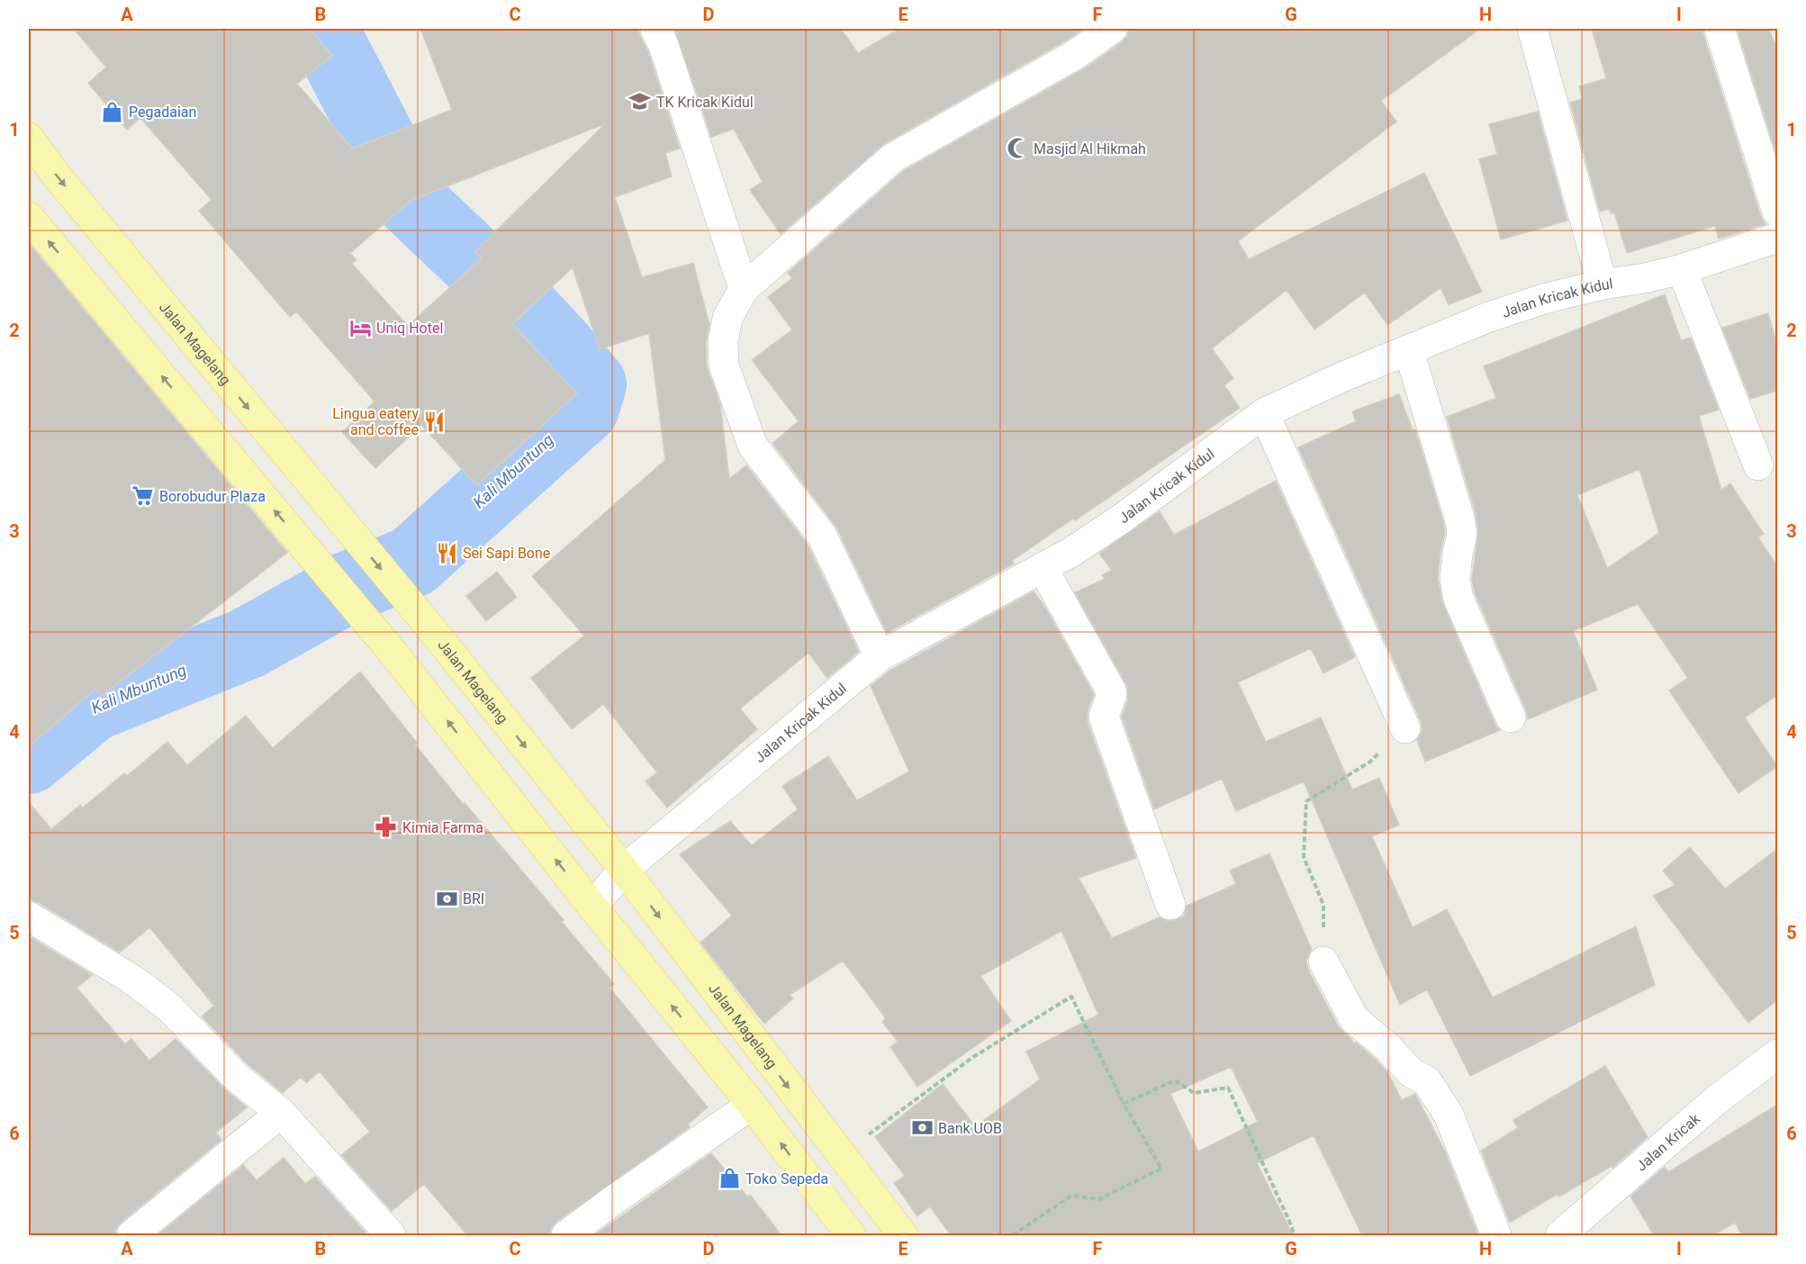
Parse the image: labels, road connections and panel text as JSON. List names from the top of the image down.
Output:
{
  "streets": {
    "main road": ["Jalan Magelang"],
    "street": ["Jalan Kricak Kidul", "Jalan Kricak"]
  },
  "crossings": [
    ["Jalan Kricak Kidul", "Jalan Magelang"]
  ],
  "water": ["Kali Mbuntung"],
  "places": {
    "school or university": ["TK Kricak Kidul"],
    "shop": ["Pegadaian", "Toko Sepeda"],
    "mosque": ["Masjid Al Hikmah"],
    "hotel": ["Uniq Hotel"],
    "restaurant": ["Lingua eatery and coffee", "Sei Sapi Bone"],
    "supermarket": ["Borobudur Plaza"],
    "pharmacy": ["Kimia Farma"],
    "bank": ["BRI", "Bank UOB"]
  },
  "grid": {
    "columns": [
      "A",
      "B",
      "C",
      "D",
      "E",
      "F",
      "G",
      "H",
      "I"
    ],
    "rows": [
      "1",
      "2",
      "3",
      "4",
      "5",
      "6"
    ]
  }
}
